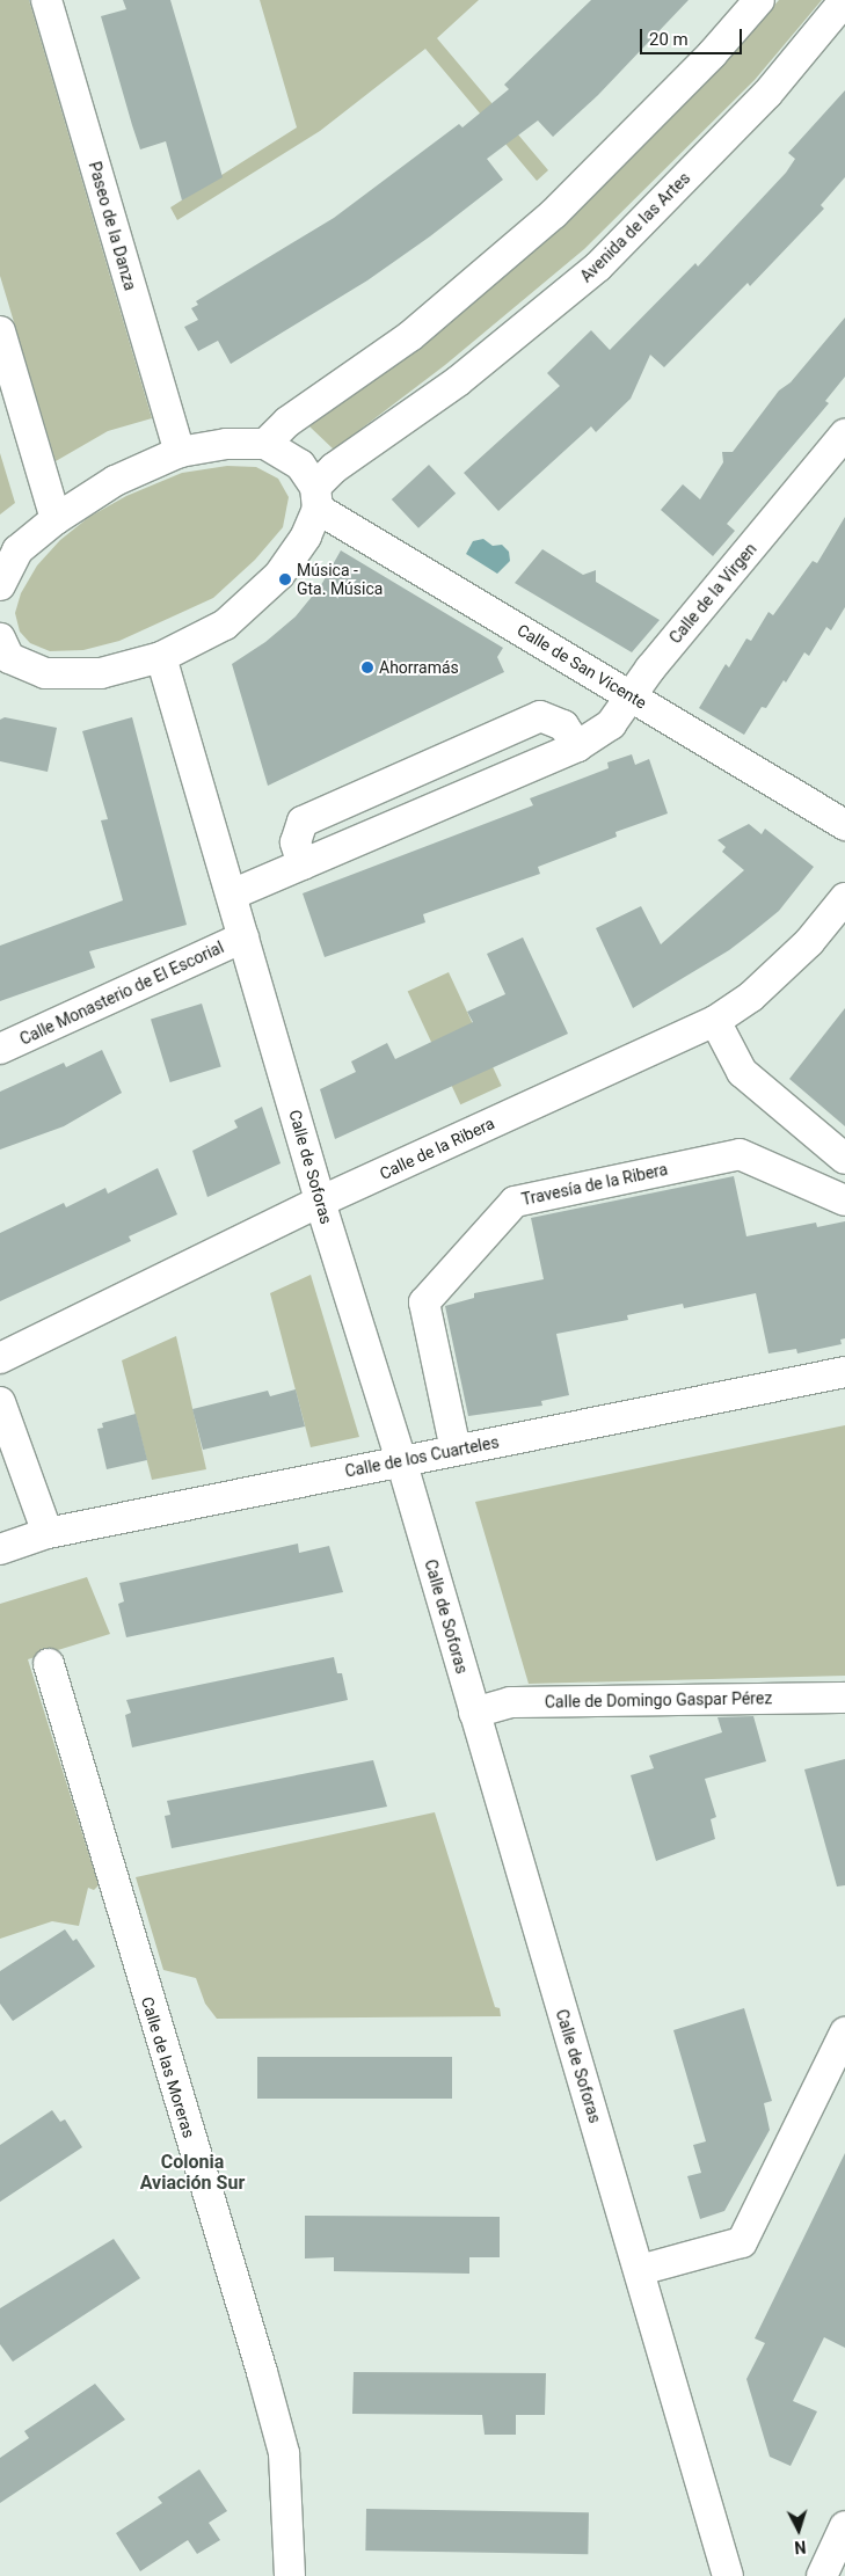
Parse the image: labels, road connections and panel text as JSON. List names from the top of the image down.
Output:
{
  "streets": {
    "street": [
      "Paseo de la Danza",
      "Avenida de las Artes",
      "Calle de la Virgen",
      "Calle de San Vicente",
      "Calle Monasterio de El Escorial",
      "Calle de la Ribera",
      "Calle de Soforas",
      "Travesía de la Ribera",
      "Calle de los Cuarteles",
      "Calle de Domingo Gaspar Pérez",
      "Calle de las Moreras"
    ]
  },
  "crossings": [
    ["Avenida de las Artes", "Calle de San Vicente"],
    ["Calle de la Virgen", "Calle de San Vicente"],
    ["Calle de la Virgen", "Calle de Soforas"],
    ["Calle Monasterio de El Escorial", "Calle de Soforas"],
    ["Calle de la Ribera", "Calle de Soforas"],
    ["Calle de Soforas", "Calle de los Cuarteles"],
    ["Calle de Soforas", "Calle de Domingo Gaspar Pérez"],
    ["Travesía de la Ribera", "Calle de los Cuarteles"]
  ],
  "districts": ["Colonia Aviación Sur"],
  "places": ["Música - Gta. Música", "Ahorramás"],
  "scale_bar": "20 m",
  "north": "bottom"
}
